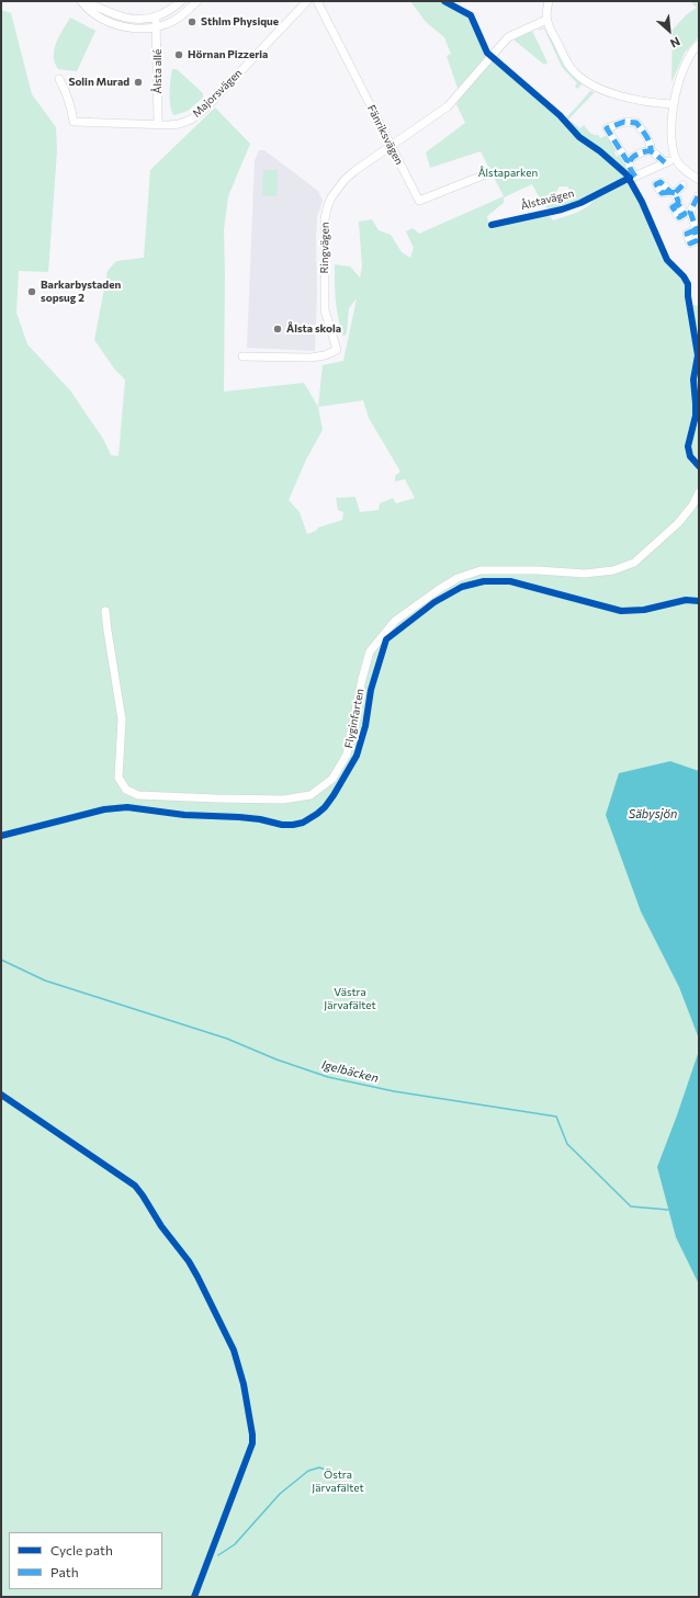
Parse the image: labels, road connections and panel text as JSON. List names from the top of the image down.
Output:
{
  "streets": {
    "street": [
      "Ålsta allé",
      "Majorsvägen",
      "Fänriksvägen",
      "Ringvägen",
      "Flyginfarten"
    ],
    "cycle path": ["Ålstavägen"]
  },
  "crossings": [
    ["Ålsta allé", "Majorsvägen"],
    ["Fänriksvägen", "Ringvägen"]
  ],
  "water": ["Säbysjön", "Igelbäcken"],
  "parks": ["Ålstaparken", "Västra Järvafältet", "Östra Järvafältet"],
  "places": [
    "Sthlm Physique",
    "Hörnan Pizzeria",
    "Solin Murad",
    "Barkarbystaden sopsug 2",
    "Ålsta skola"
  ],
  "legend": ["Cycle path", "Path"],
  "north": "bottom right"
}
